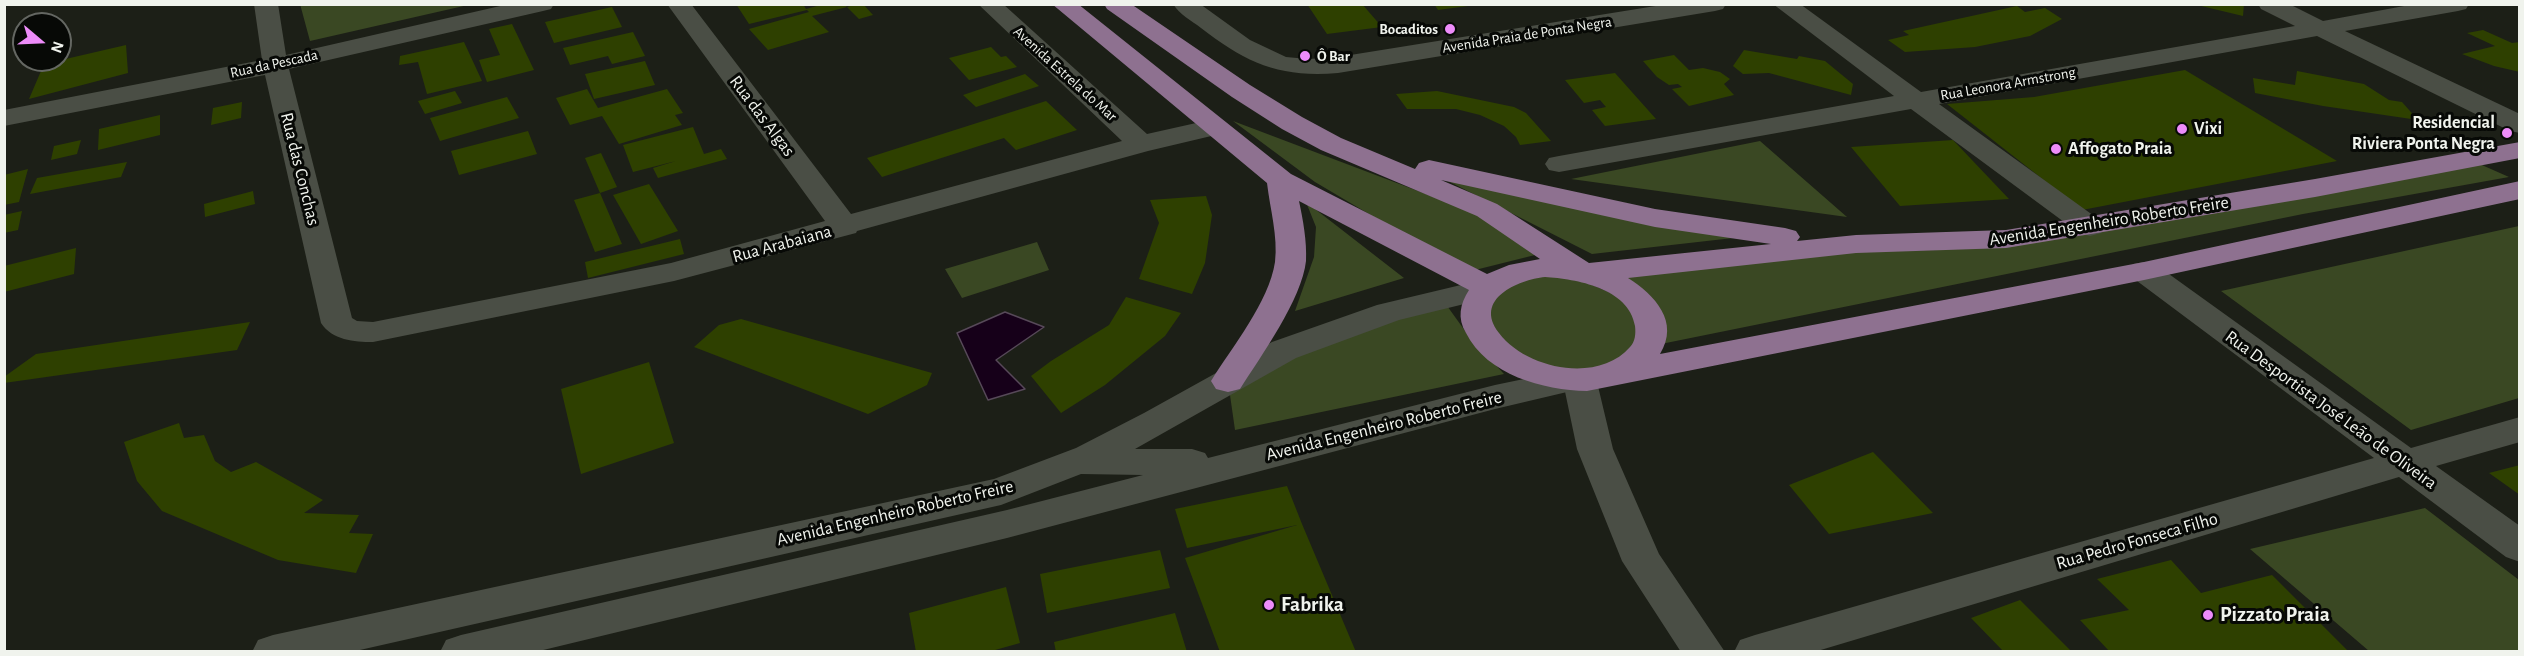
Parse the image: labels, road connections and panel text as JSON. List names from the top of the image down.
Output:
{
  "streets": {
    "main road": ["Avenida Engenheiro Roberto Freire"],
    "street": [
      "Avenida Praia de Ponta Negra",
      "Rua da Pescada",
      "Avenida Estrela do Mar",
      "Rua Leonora Armstrong",
      "Rua das Algas",
      "Rua das Conchas",
      "Rua Arabaiana",
      "Rua Desportista José Leão de Oliveira",
      "Rua Pedro Fonseca Filho"
    ]
  },
  "crossings": [
    ["Rua da Pescada", "Rua das Conchas"],
    ["Avenida Estrela do Mar", "Rua Arabaiana"],
    ["Rua das Algas", "Rua Arabaiana"],
    ["Rua das Conchas", "Rua Arabaiana"],
    ["Avenida Engenheiro Roberto Freire", "Rua Desportista José Leão de Oliveira"],
    ["Rua Desportista José Leão de Oliveira", "Rua Pedro Fonseca Filho"]
  ],
  "places": [
    "Bocaditos",
    "Ô Bar",
    "Vixi",
    "Residencial Riviera Ponta Negra",
    "Affogato Praia",
    "Fabrika",
    "Pizzato Praia"
  ],
  "north": "right"
}
